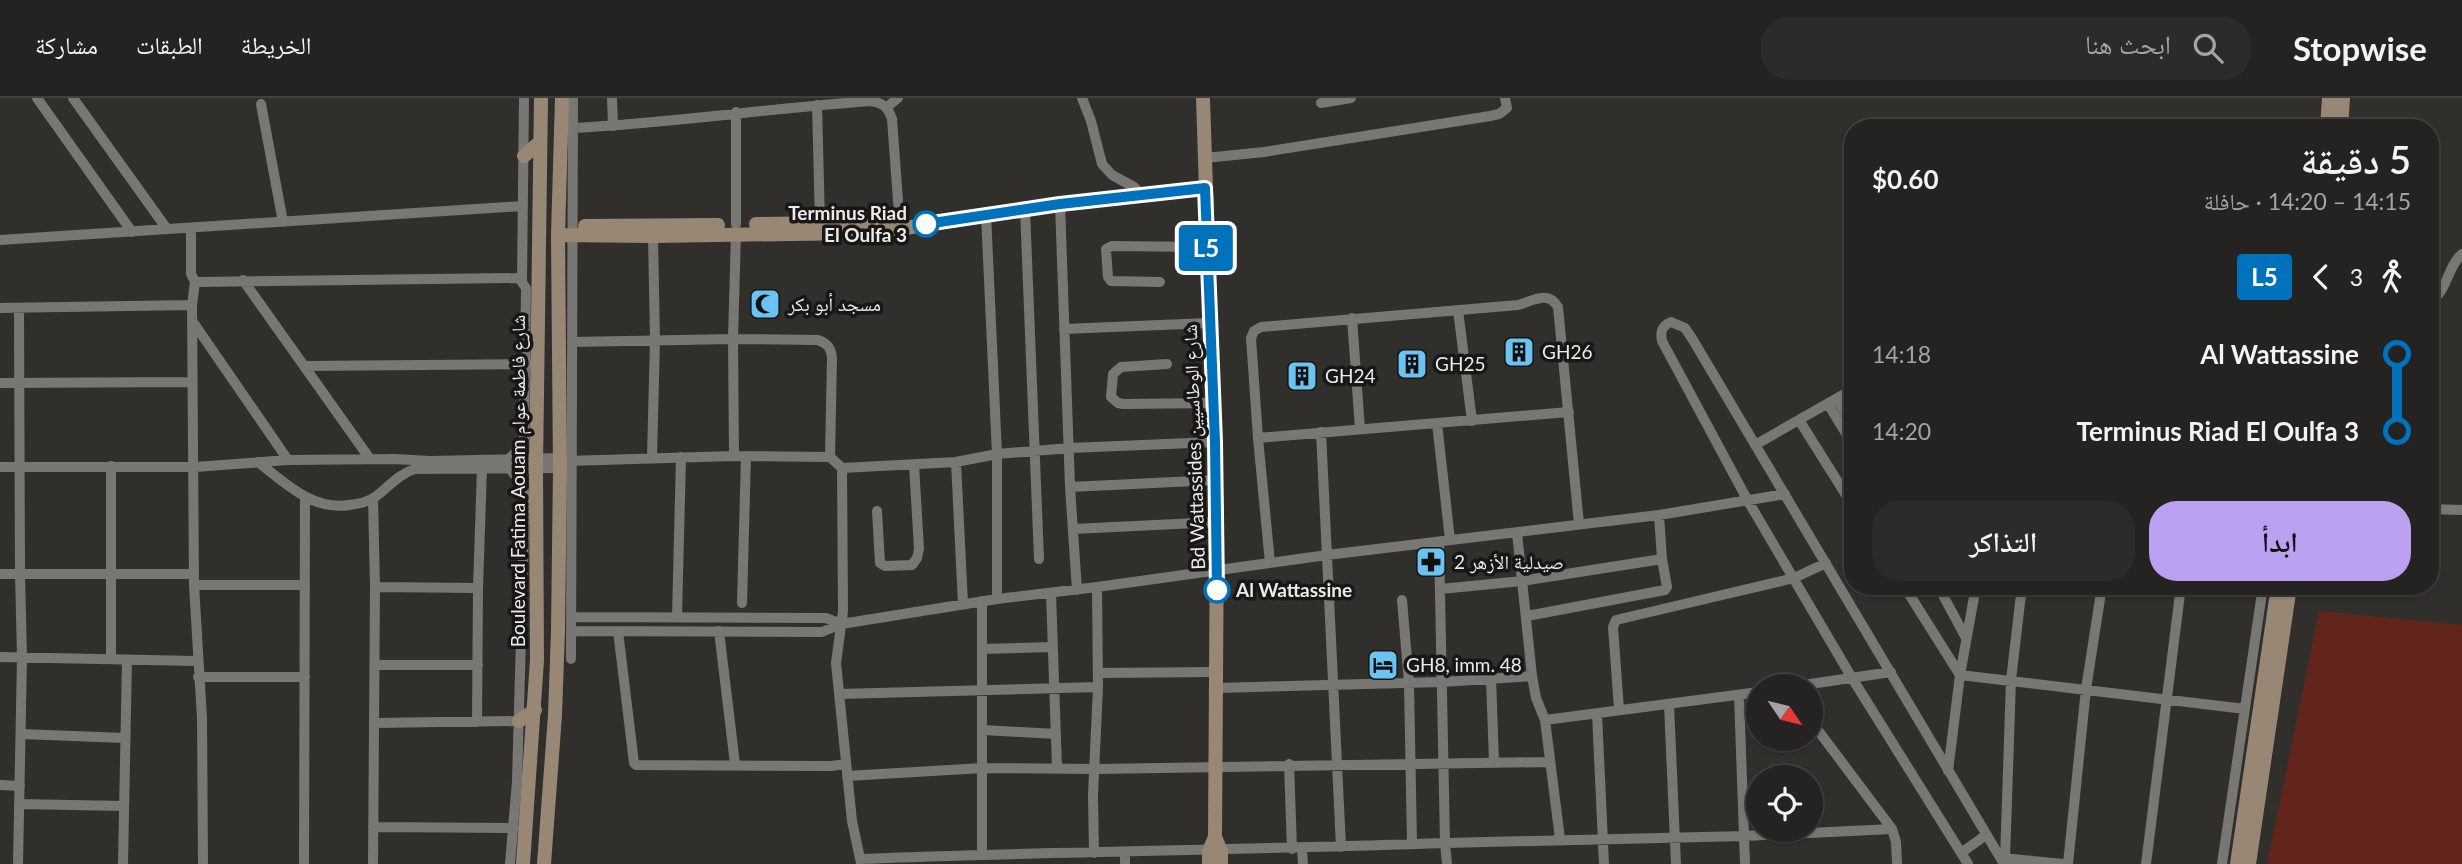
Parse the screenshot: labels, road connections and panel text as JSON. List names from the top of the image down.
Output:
{
  "streets": {
    "street": ["Bd Wattassides شارع الوطاسيين", "Boulevard Fatima Aouam شارع فاطمة عوام"]
  },
  "places": {
    "other": ["Terminus Riad El Oulfa 3", "Al Wattassine"],
    "mosque": ["مسجد أبو بكر"],
    "building": ["GH26", "GH25", "GH24"],
    "pharmacy": ["صيدلية الأزهر 2"],
    "hotel": ["GH8, imm. 48"]
  },
  "lines": ["bus line L5"],
  "north": "bottom right",
  "page": {
    "header": "Stopwise",
    "search": "ابحث هنا",
    "nav": ["الخريطة", "الطبقات", "مشاركة"],
    "on_map": "L5",
    "heading": ["5 دقيقة", "14:15 – 14:20 · حافلة", "$0.60"],
    "legs": ["3", "L5"],
    "list": [
      {
        "name": "Al Wattassine",
        "value": "14:18"
      },
      {
        "name": "Terminus Riad El Oulfa 3",
        "value": "14:20"
      }
    ],
    "buttons": ["ابدأ", "التذاكر"]
  }
}
